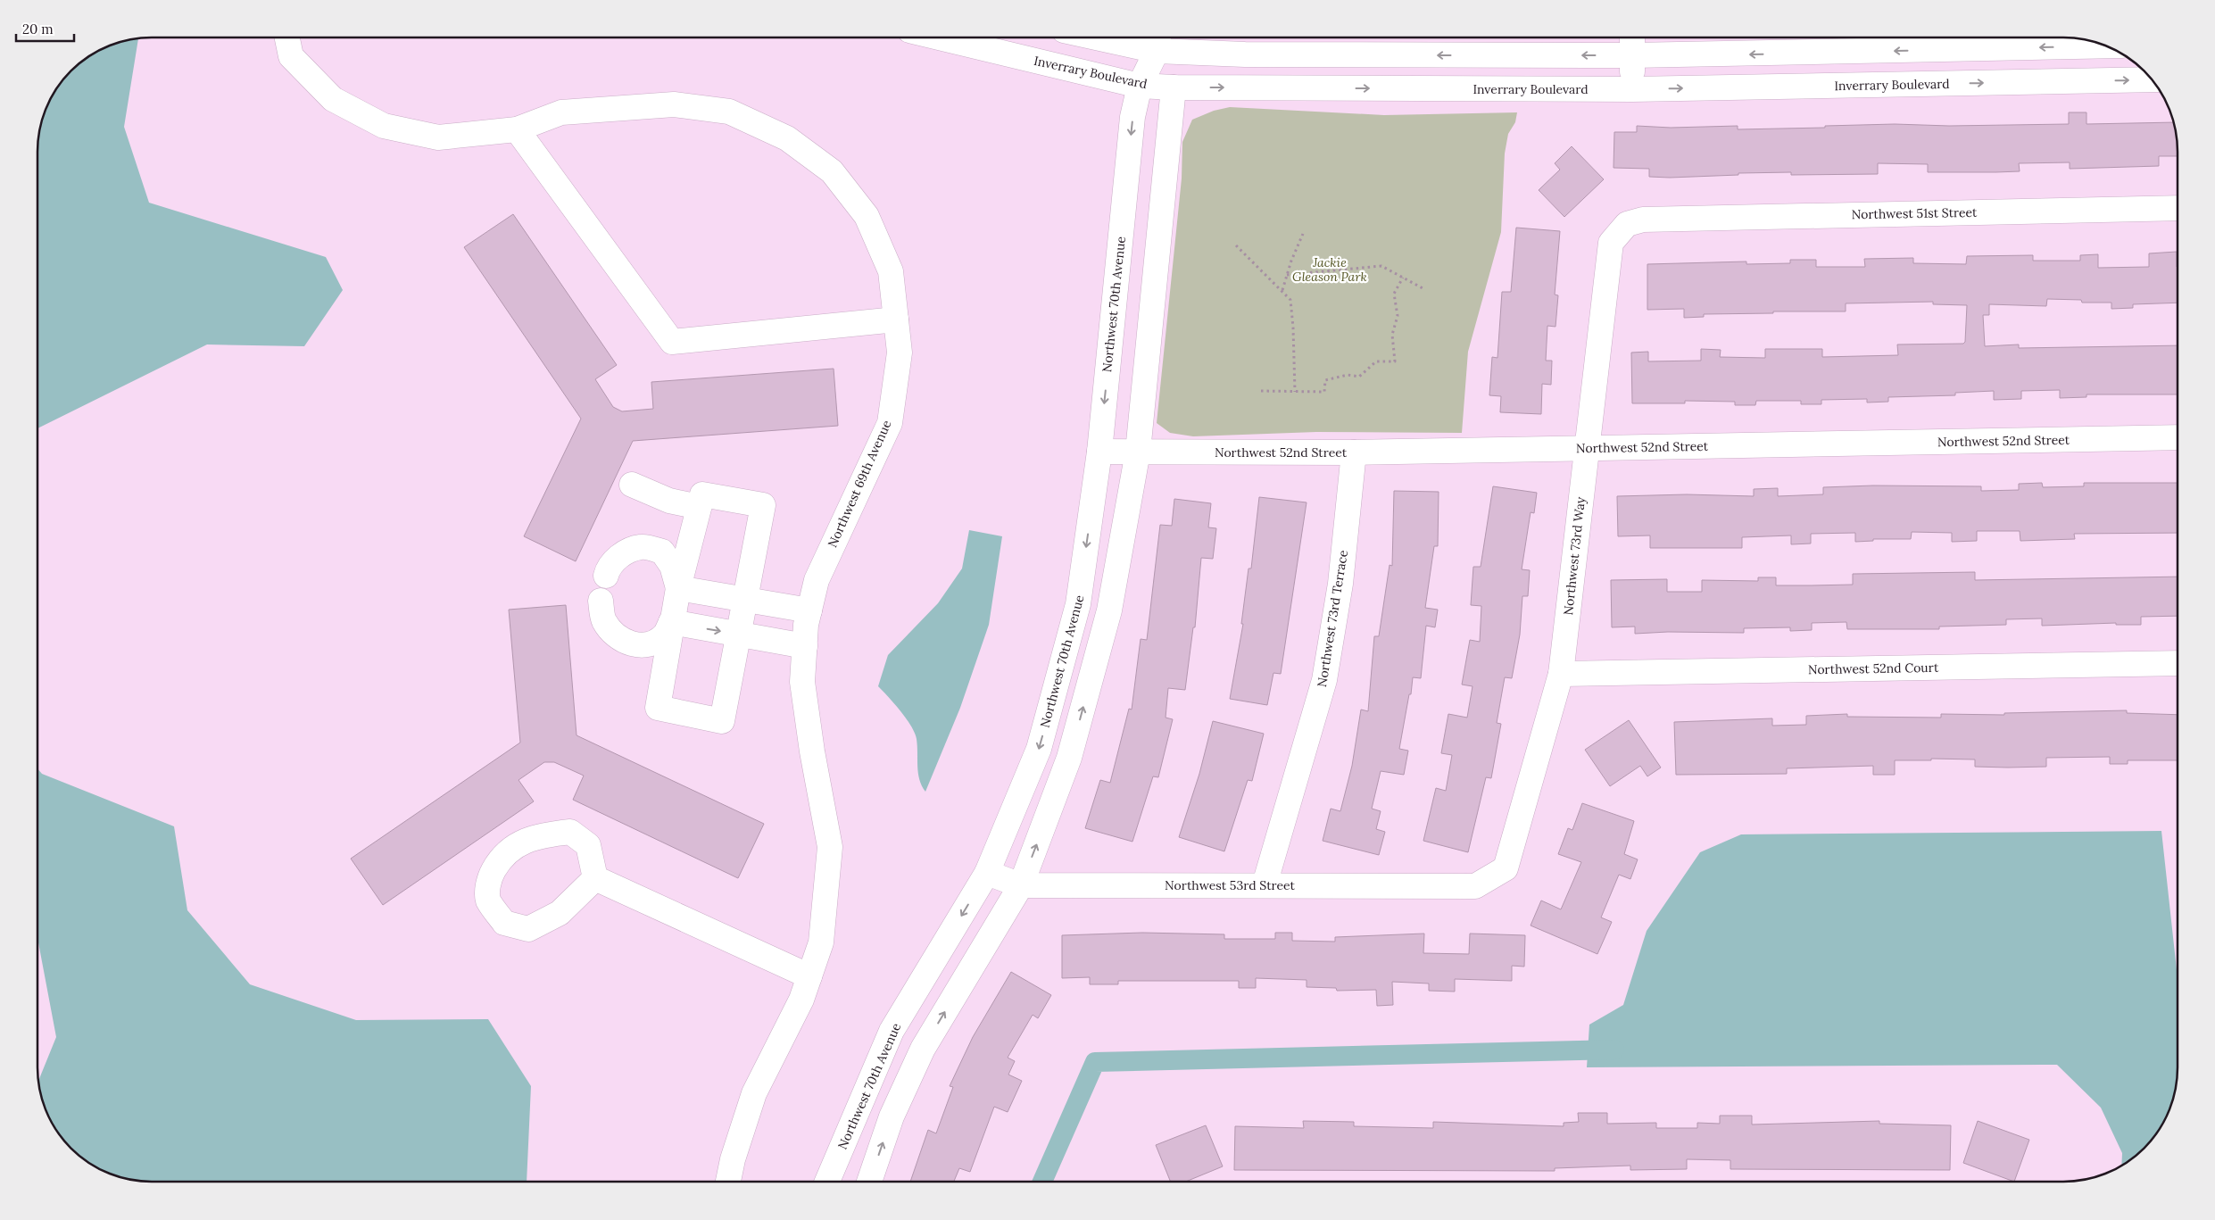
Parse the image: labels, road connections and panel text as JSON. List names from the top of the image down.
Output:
{
  "streets": {
    "street": [
      "Inverrary Boulevard",
      "Northwest 51st Street",
      "Northwest 70th Avenue",
      "Northwest 52nd Street",
      "Northwest 69th Avenue",
      "Northwest 73rd Way",
      "Northwest 73rd Terrace",
      "Northwest 52nd Court",
      "Northwest 53rd Street"
    ]
  },
  "crossings": [
    ["Inverrary Boulevard", "Northwest 70th Avenue"],
    ["Northwest 51st Street", "Northwest 73rd Way"],
    ["Northwest 70th Avenue", "Northwest 52nd Street"],
    ["Northwest 70th Avenue", "Northwest 53rd Street"],
    ["Northwest 52nd Street", "Northwest 73rd Way"],
    ["Northwest 52nd Street", "Northwest 73rd Terrace"],
    ["Northwest 73rd Way", "Northwest 52nd Court"],
    ["Northwest 73rd Way", "Northwest 53rd Street"],
    ["Northwest 73rd Terrace", "Northwest 53rd Street"]
  ],
  "parks": ["Jackie Gleason Park"],
  "scale_bar": "20 m"
}
